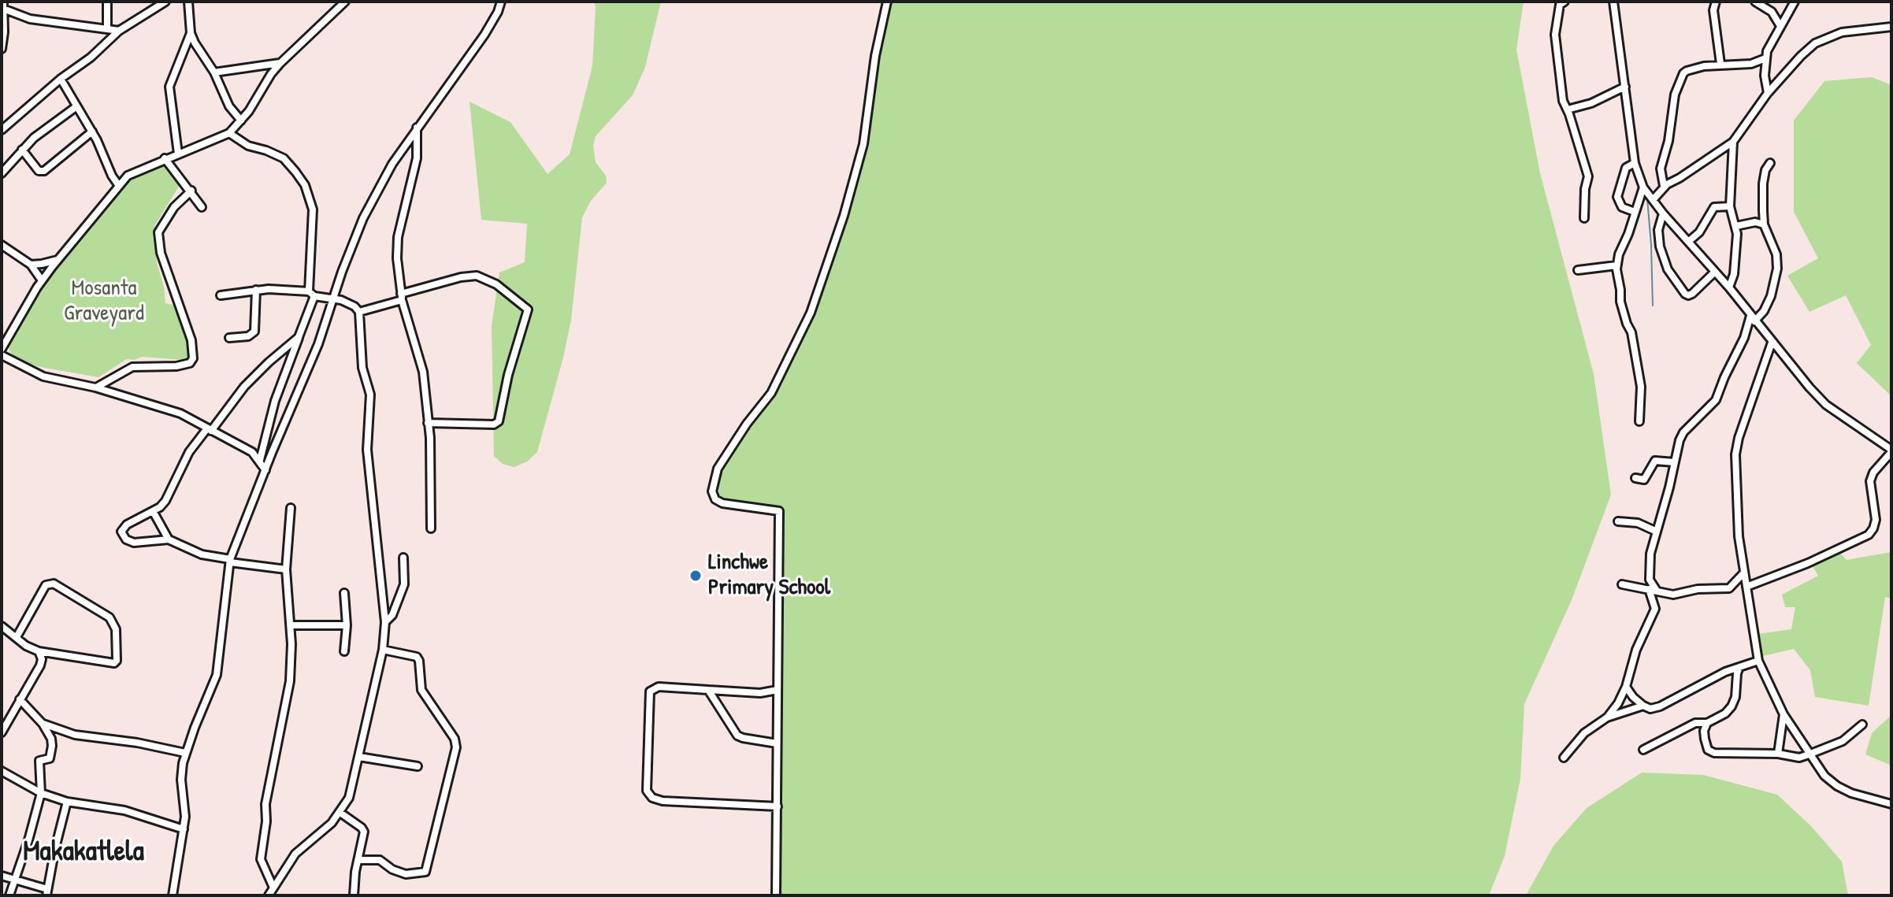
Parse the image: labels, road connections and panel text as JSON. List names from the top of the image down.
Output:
{
  "districts": ["Makakatlela"],
  "parks": ["Mosanta Graveyard"],
  "places": ["Linchwe Primary School"]
}
